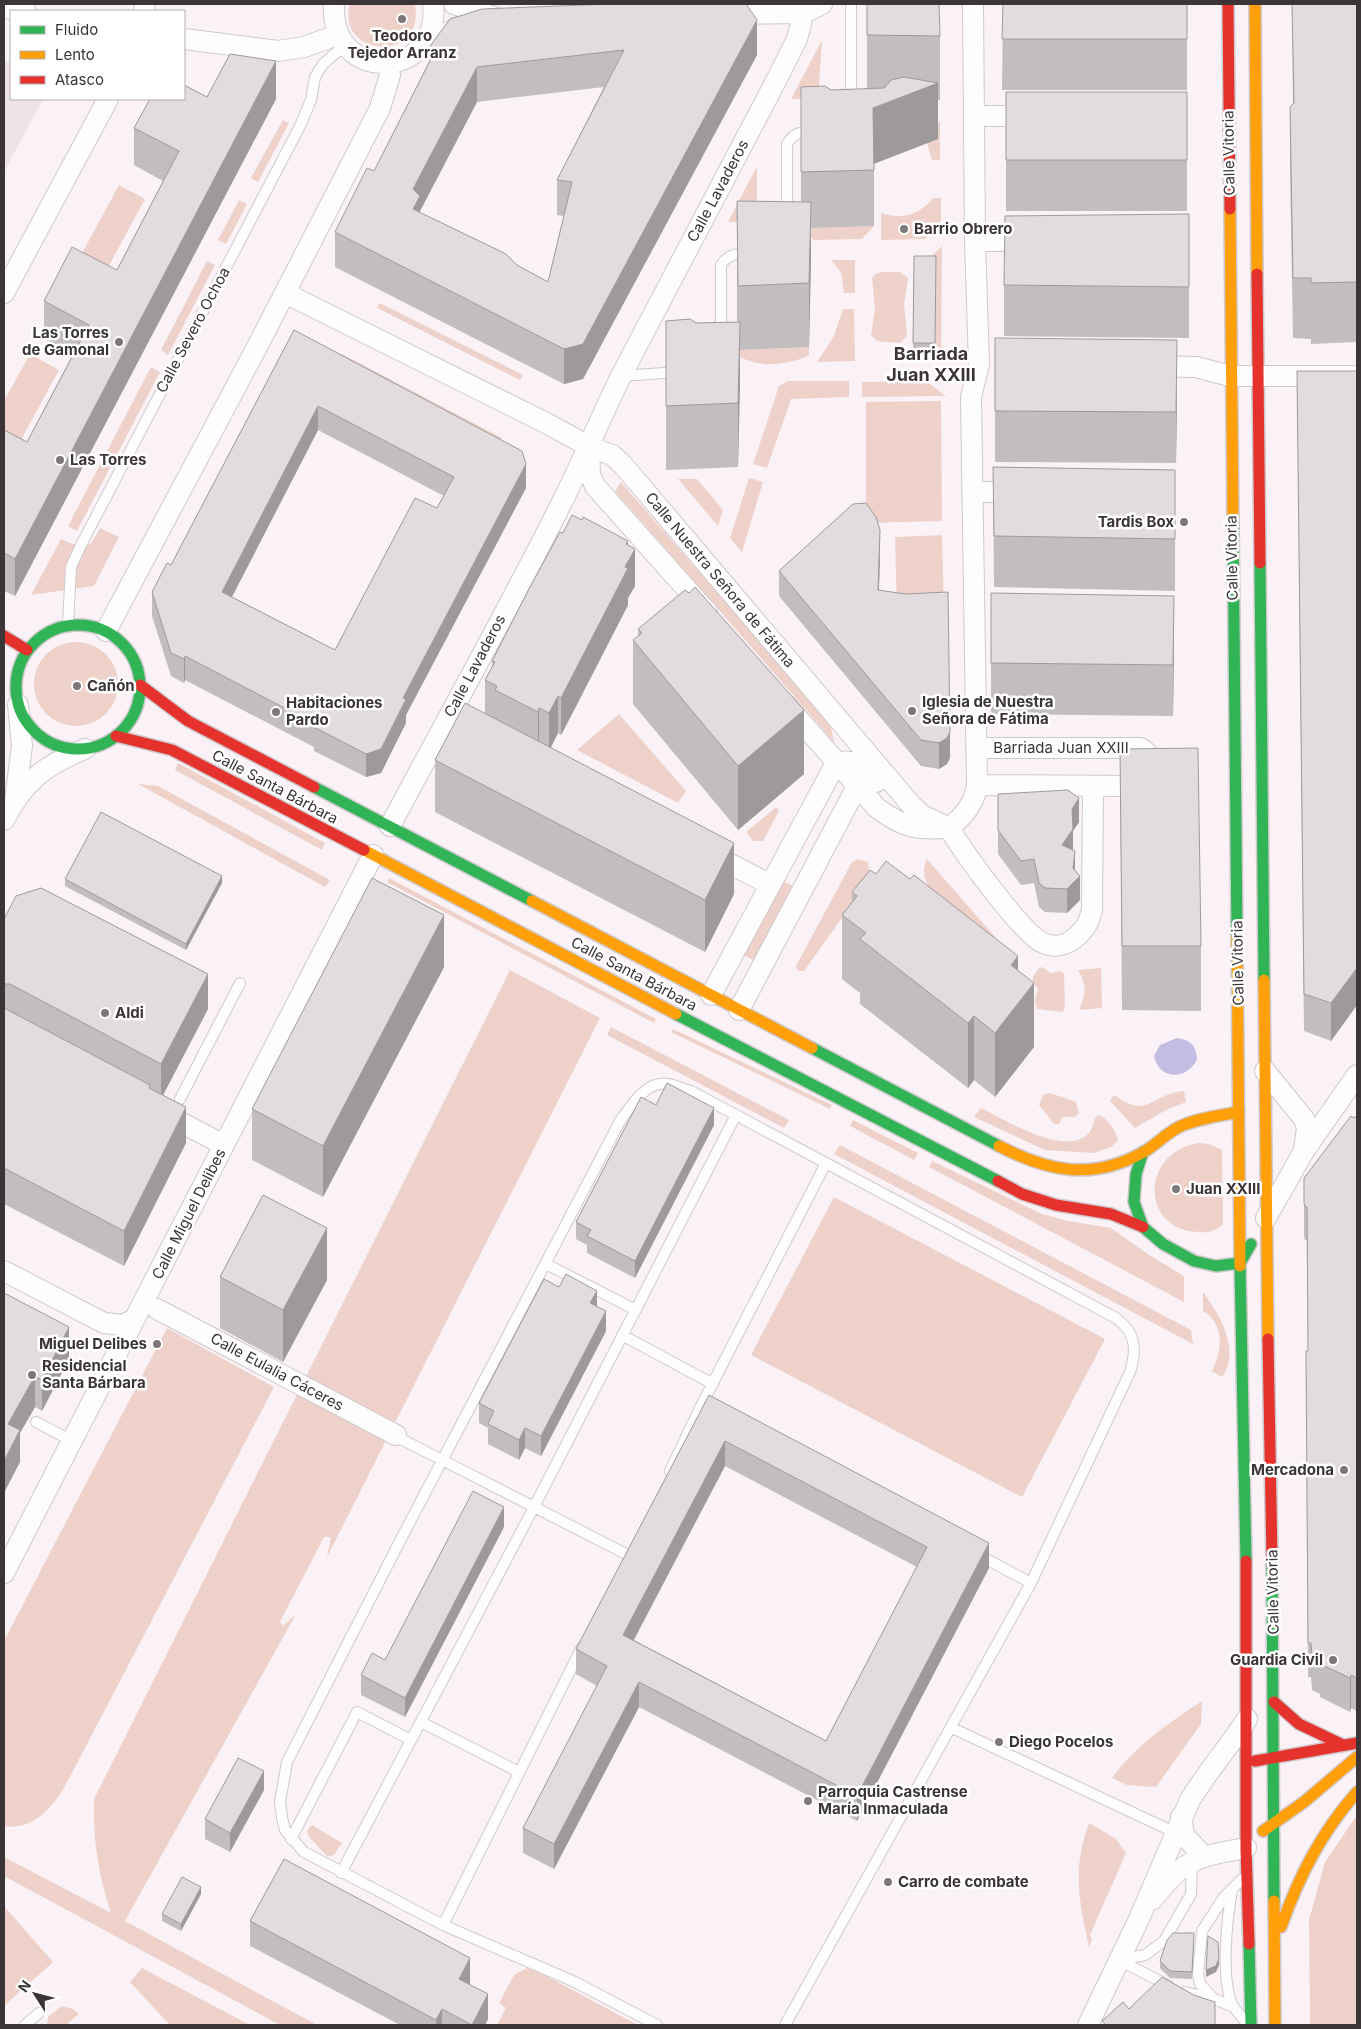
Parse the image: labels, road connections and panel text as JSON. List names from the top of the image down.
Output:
{
  "streets": {
    "main road": ["Calle Vitoria", "Calle Santa Bárbara"],
    "street": [
      "Calle Lavaderos",
      "Calle Nuestra Señora de Fátima",
      "Barriada Juan XXIII",
      "Calle Miguel Delibes",
      "Calle Eulalia Cáceres"
    ],
    "lane": ["Calle Severo Ochoa"]
  },
  "crossings": [
    ["Calle Lavaderos", "Calle Nuestra Señora de Fátima"],
    ["Calle Lavaderos", "Calle Santa Bárbara"],
    ["Calle Severo Ochoa", "Calle Santa Bárbara"],
    ["Calle Nuestra Señora de Fátima", "Barriada Juan XXIII"],
    ["Calle Nuestra Señora de Fátima", "Calle Santa Bárbara"],
    ["Calle Santa Bárbara", "Calle Miguel Delibes"]
  ],
  "districts": ["Barriada Juan XXIII"],
  "places": [
    "Teodoro Tejedor Arranz",
    "Barrio Obrero",
    "Las Torres de Gamonal",
    "Las Torres",
    "Tardis Box",
    "Cañón",
    "Iglesia de Nuestra Señora de Fátima",
    "Habitaciones Pardo",
    "Aldi",
    "Juan XXIII",
    "Miguel Delibes",
    "Residencial Santa Bárbara",
    "Mercadona",
    "Guardia Civil",
    "Diego Pocelos",
    "Parroquia Castrense María Inmaculada",
    "Carro de combate"
  ],
  "legend": ["Fluido", "Lento", "Atasco"],
  "north": "top left"
}
